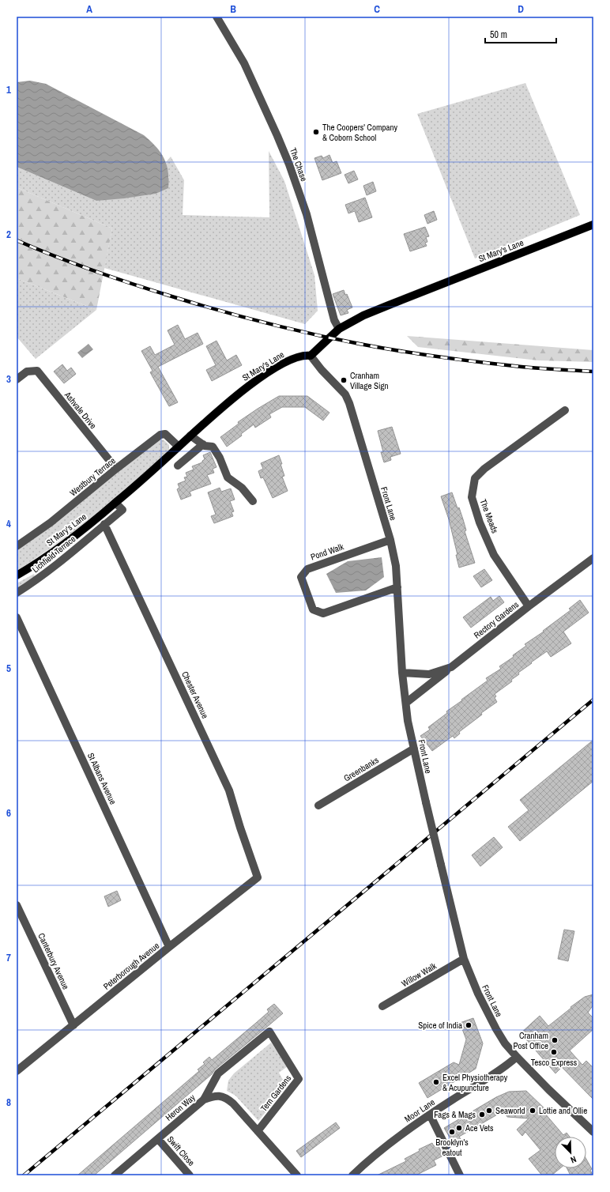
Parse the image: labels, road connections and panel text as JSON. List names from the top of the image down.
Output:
{
  "streets": {
    "main road": ["St Mary's Lane"],
    "street": [
      "The Chase",
      "Ashvale Drive",
      "Westbury Terrace",
      "Front Lane",
      "The Meads",
      "Pond Walk",
      "Lichfield Terrace",
      "Rectory Gardens",
      "Chester Avenue",
      "Greenbanks",
      "St Albans Avenue",
      "Canterbury Avenue",
      "Peterborough Avenue",
      "Willow Walk",
      "Tern Gardens",
      "Heron Way",
      "Moor Lane",
      "Swift Close"
    ]
  },
  "crossings": [
    ["The Chase", "St Mary's Lane"],
    ["St Mary's Lane", "Westbury Terrace"],
    ["St Mary's Lane", "Front Lane"],
    ["St Mary's Lane", "Lichfield Terrace"],
    ["Ashvale Drive", "Westbury Terrace"],
    ["Front Lane", "Pond Walk"],
    ["Front Lane", "Rectory Gardens"],
    ["Front Lane", "Greenbanks"],
    ["Front Lane", "Willow Walk"],
    ["Front Lane", "Moor Lane"],
    ["The Meads", "Rectory Gardens"],
    ["Lichfield Terrace", "Chester Avenue"],
    ["Chester Avenue", "Peterborough Avenue"],
    ["St Albans Avenue", "Peterborough Avenue"],
    ["Canterbury Avenue", "Peterborough Avenue"],
    ["Tern Gardens", "Heron Way"],
    ["Heron Way", "Swift Close"]
  ],
  "places": [
    "The Coopers' Company & Coborn School",
    "Cranham Village Sign",
    "Spice of India",
    "Cranham Post Office",
    "Tesco Express",
    "Excel Physiotherapy & Acupuncture",
    "Seaworld",
    "Lottie and Ollie",
    "Fags & Mags",
    "Ace Vets",
    "Brooklyn's eatout"
  ],
  "scale_bar": "50 m",
  "north": "bottom right",
  "grid": {
    "columns": [
      "A",
      "B",
      "C",
      "D"
    ],
    "rows": [
      "1",
      "2",
      "3",
      "4",
      "5",
      "6",
      "7",
      "8"
    ]
  }
}
